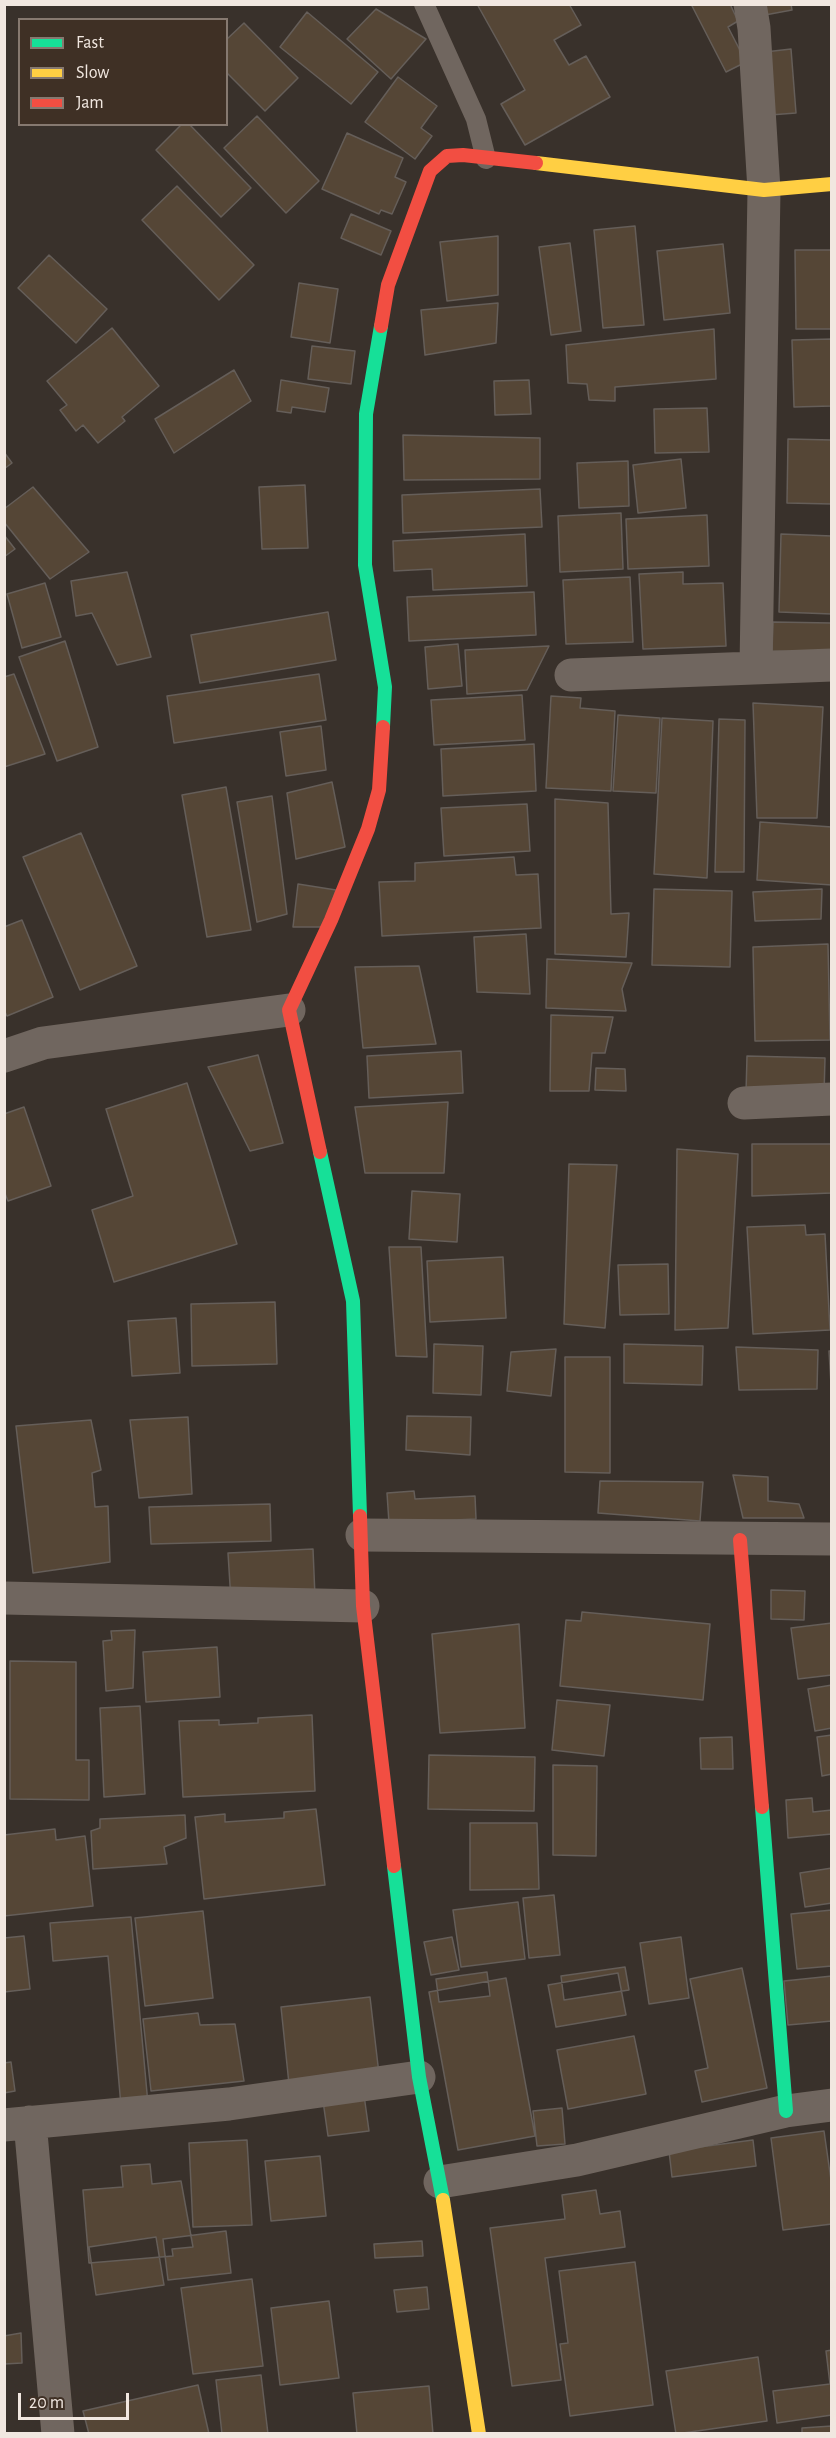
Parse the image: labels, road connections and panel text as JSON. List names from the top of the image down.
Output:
{
  "legend": ["Fast", "Slow", "Jam"],
  "scale_bar": "20 m"
}
